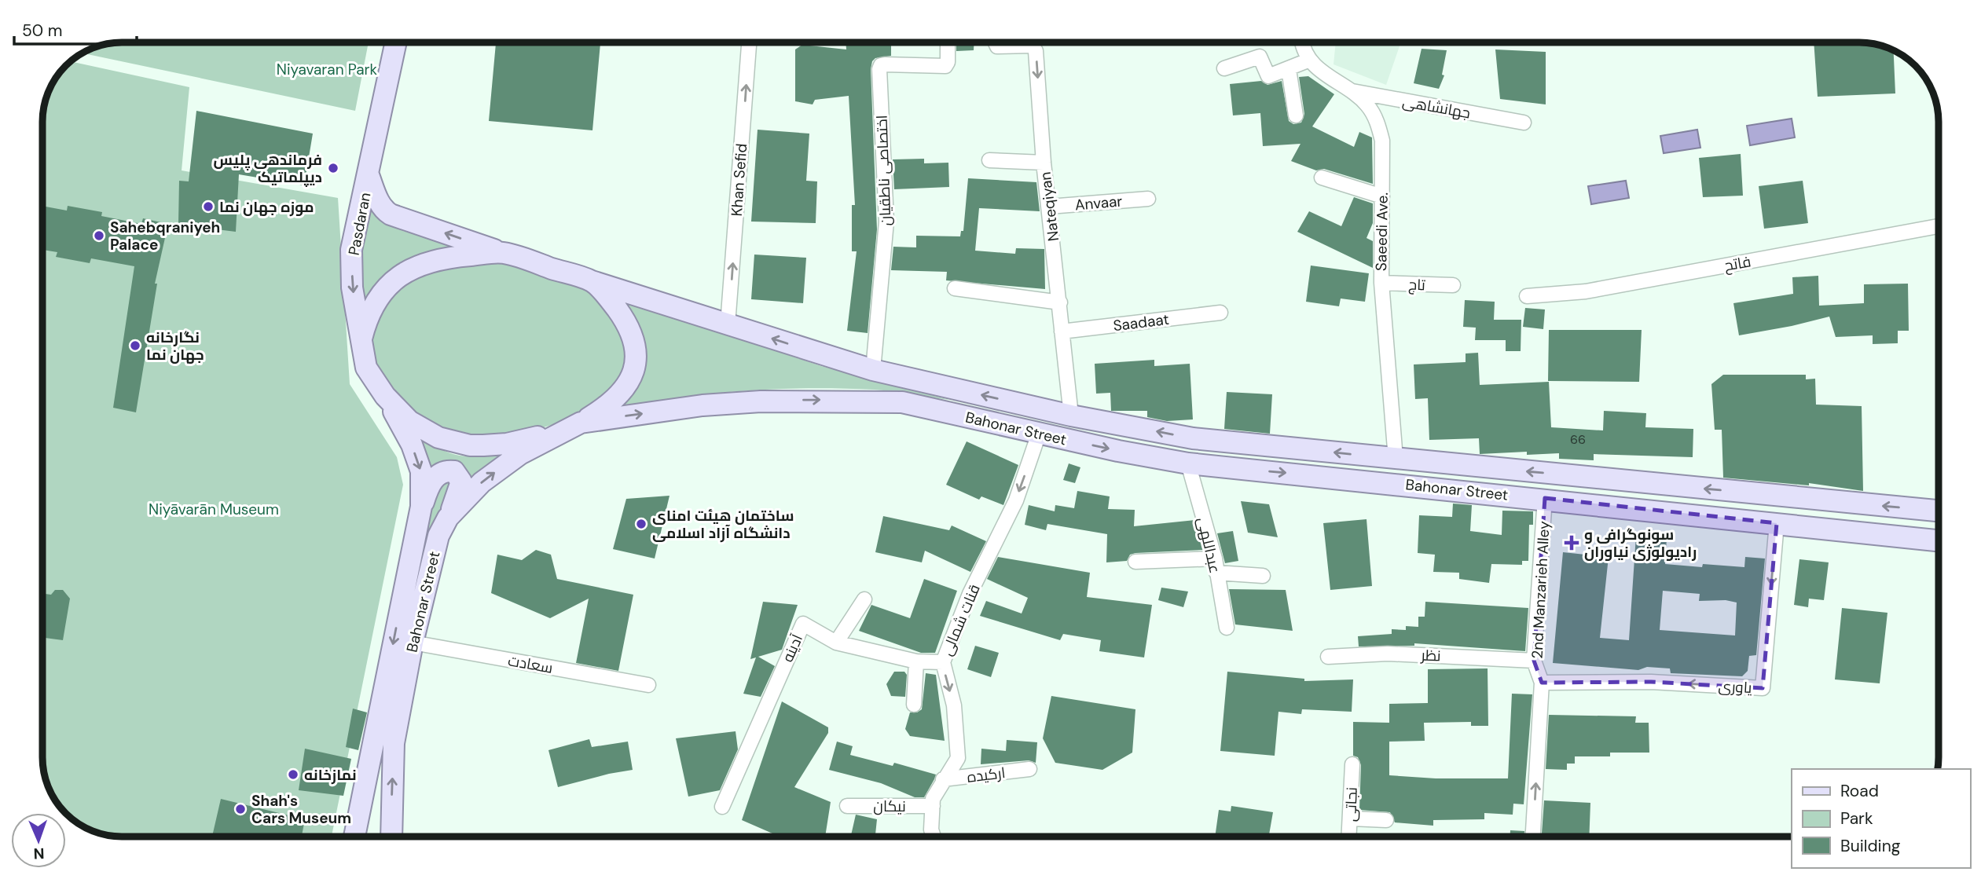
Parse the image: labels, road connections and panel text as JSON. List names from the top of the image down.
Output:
{
  "streets": {
    "main road": ["Pasdaran", "Bahonar Street"],
    "street": [
      "جهانشاهی",
      "اختصاصی ناطقیان",
      "Khan Sefid",
      "Anvaar",
      "Nateqiyan",
      "Saeedi Ave.",
      "فاتح",
      "تاج",
      "Saadaat",
      "عبداللهی",
      "2nd Manzarieh Alley",
      "قنات شمالى",
      "آدینه",
      "نظر",
      "سعادت",
      "یاوری",
      "ارکیده",
      "نجاتی",
      "نیکان"
    ]
  },
  "crossings": [
    ["جهانشاهی", "Saeedi Ave."],
    ["اختصاصی ناطقیان", "Bahonar Street"],
    ["Khan Sefid", "Bahonar Street"],
    ["Anvaar", "Nateqiyan"],
    ["Nateqiyan", "Saadaat"],
    ["Nateqiyan", "Bahonar Street"],
    ["Pasdaran", "Bahonar Street"],
    ["Saeedi Ave.", "تاج"],
    ["Saeedi Ave.", "Bahonar Street"],
    ["Bahonar Street", "عبداللهی"],
    ["Bahonar Street", "2nd Manzarieh Alley"],
    ["Bahonar Street", "قنات شمالى"],
    ["Bahonar Street", "سعادت"],
    ["Bahonar Street", "یاوری"],
    ["2nd Manzarieh Alley", "نظر"],
    ["2nd Manzarieh Alley", "یاوری"],
    ["قنات شمالى", "آدینه"],
    ["قنات شمالى", "ارکیده"],
    ["قنات شمالى", "نیکان"]
  ],
  "one_way": ["Khan Sefid", "2nd Manzarieh Alley", "قنات شمالى"],
  "parks": ["Niyavaran Park", "Niyāvarān Museum"],
  "places": {
    "other": [
      "فرماندهی پلیس دیپلماتیک",
      "موزه جهان نما",
      "Sahebqraniyeh Palace",
      "نگارخانه جهان نما",
      "ساختمان هیئت امنای دانشگاه آزاد اسلامی",
      "نمازخانه",
      "Shah's Cars Museum"
    ],
    "health": ["سونوگرافی و رادیولوژی نیاوران"]
  },
  "house_numbers": ["66"],
  "legend": ["Road", "Park", "Building"],
  "scale_bar": "50 m",
  "north": "bottom"
}
